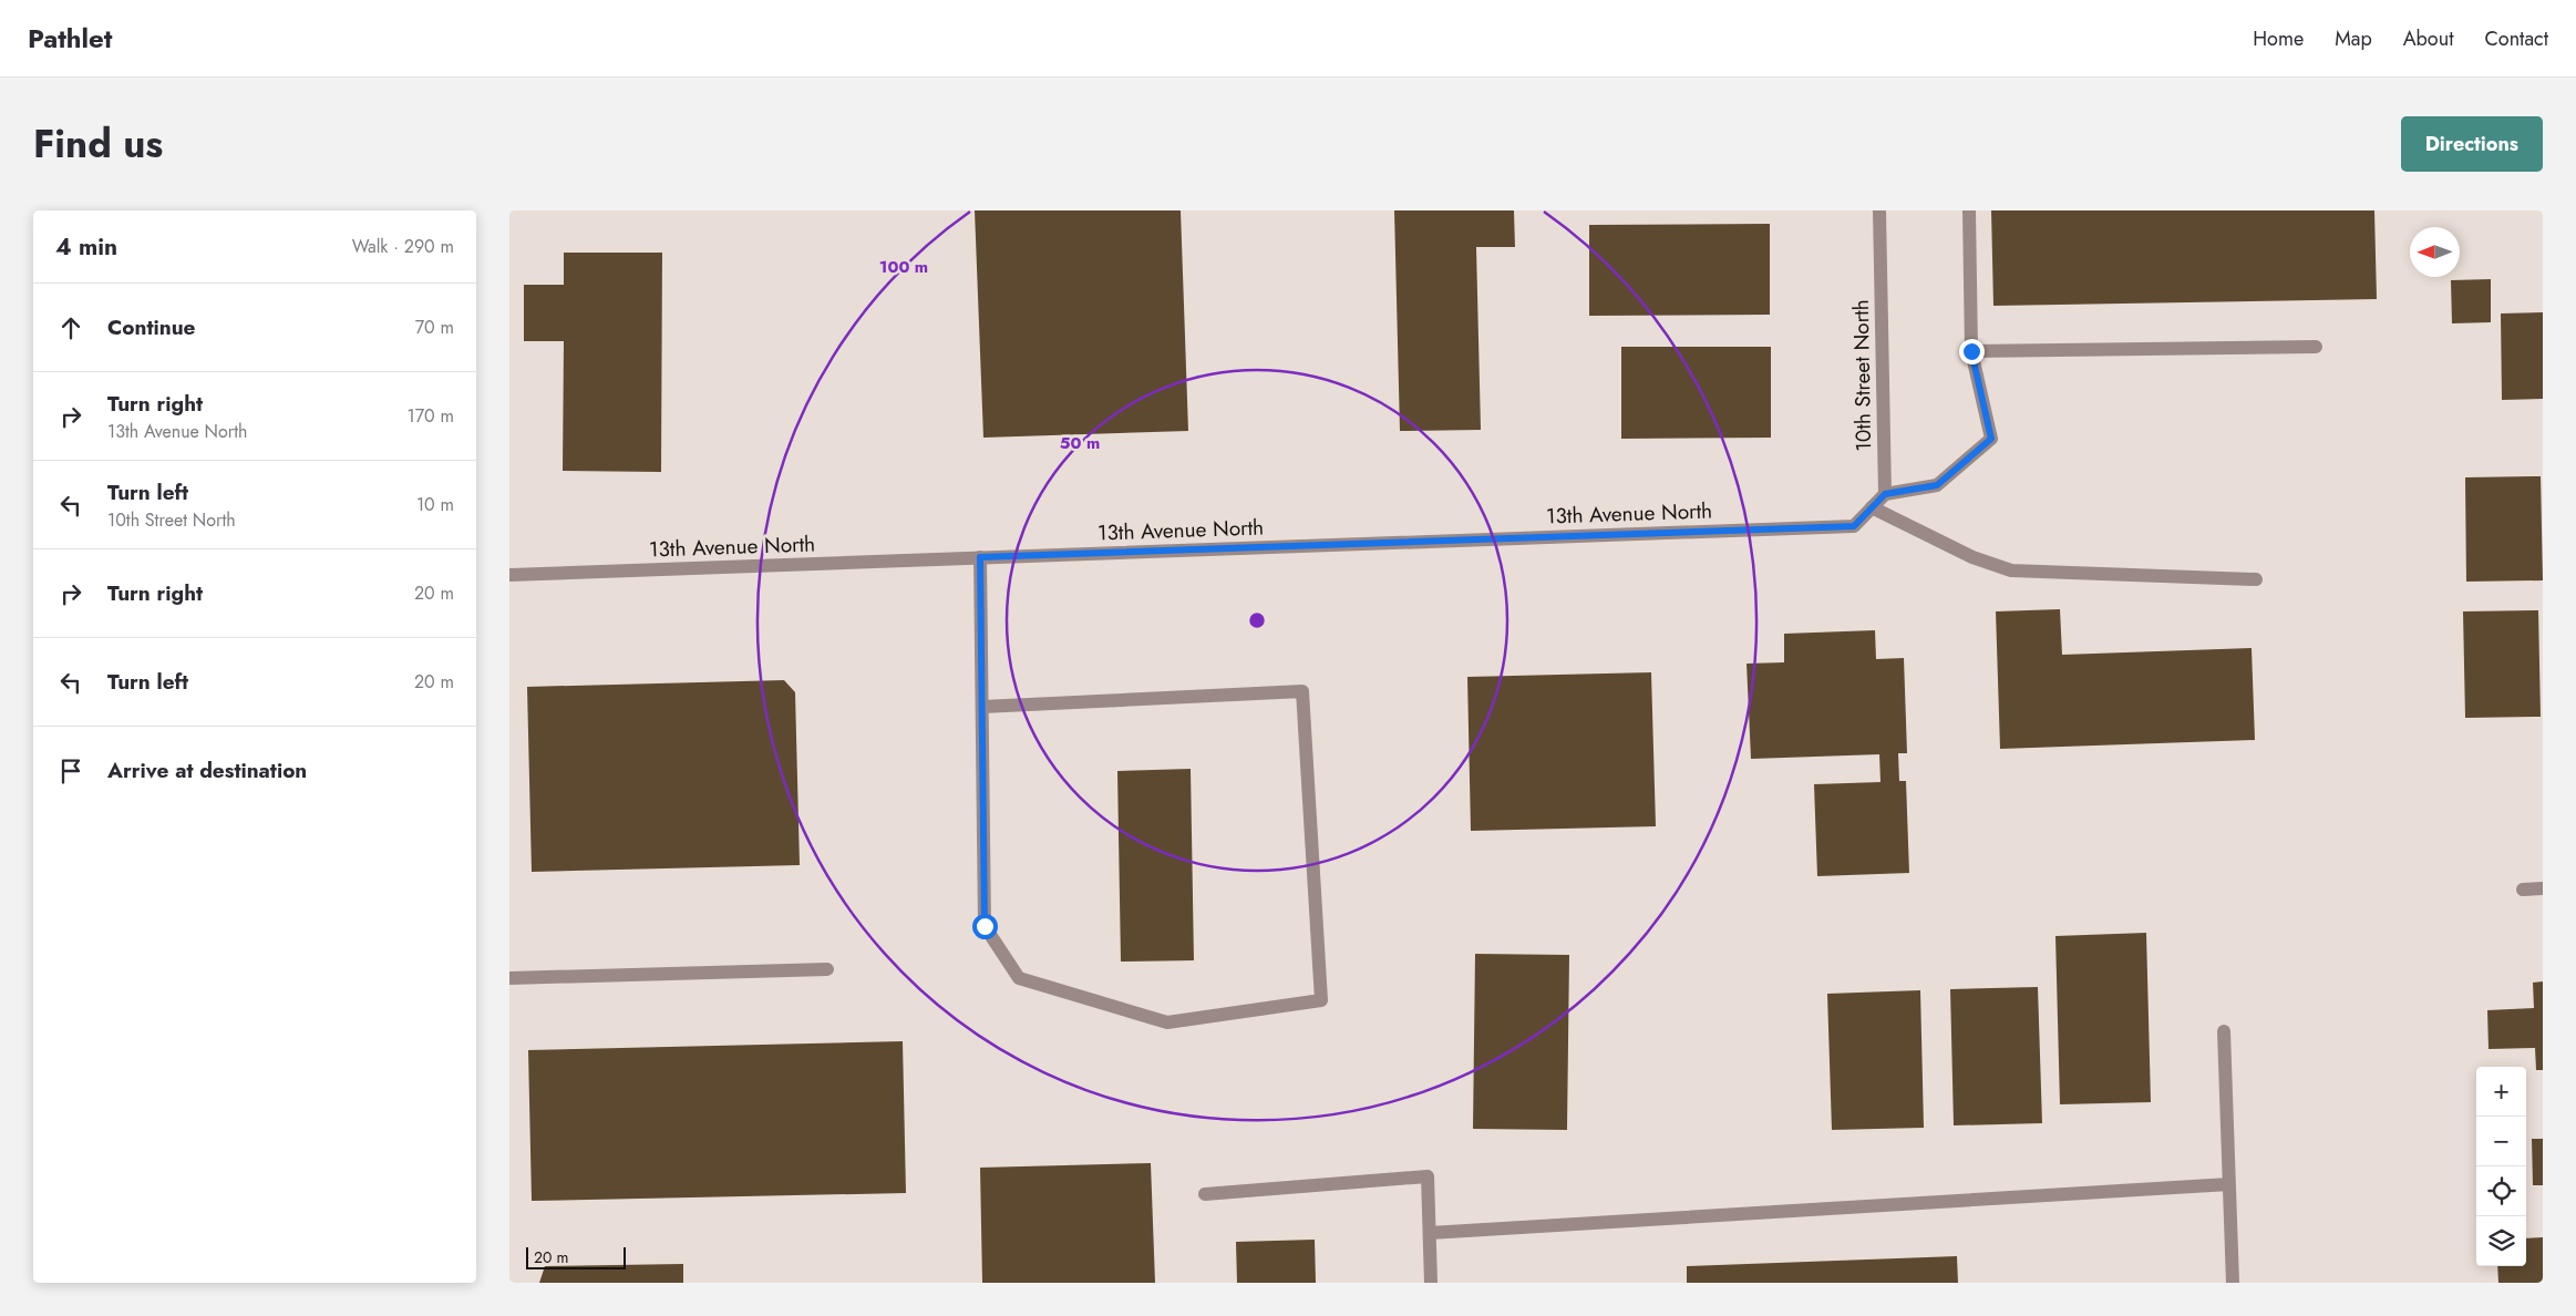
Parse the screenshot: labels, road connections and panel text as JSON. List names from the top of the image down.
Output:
{
  "streets": {
    "street": ["10th Street North", "13th Avenue North"]
  },
  "scale_bar": "20 m",
  "north": "left",
  "page": {
    "header": "Pathlet",
    "nav": [
      "Home",
      "Map",
      "About",
      "Contact"
    ],
    "title": "Find us",
    "buttons": "Directions",
    "heading": ["4 min", "Walk · 290 m"],
    "list": [
      ["Continue", "70 m"],
      ["Turn right", "13th Avenue North", "170 m"],
      ["Turn left", "10th Street North", "10 m"],
      ["Turn right", "20 m"],
      ["Turn left", "20 m"],
      "Arrive at destination"
    ],
    "map_buttons": ["+", "−"],
    "scale": "20 m"
  },
  "rings": ["100 m", "50 m"]
}
